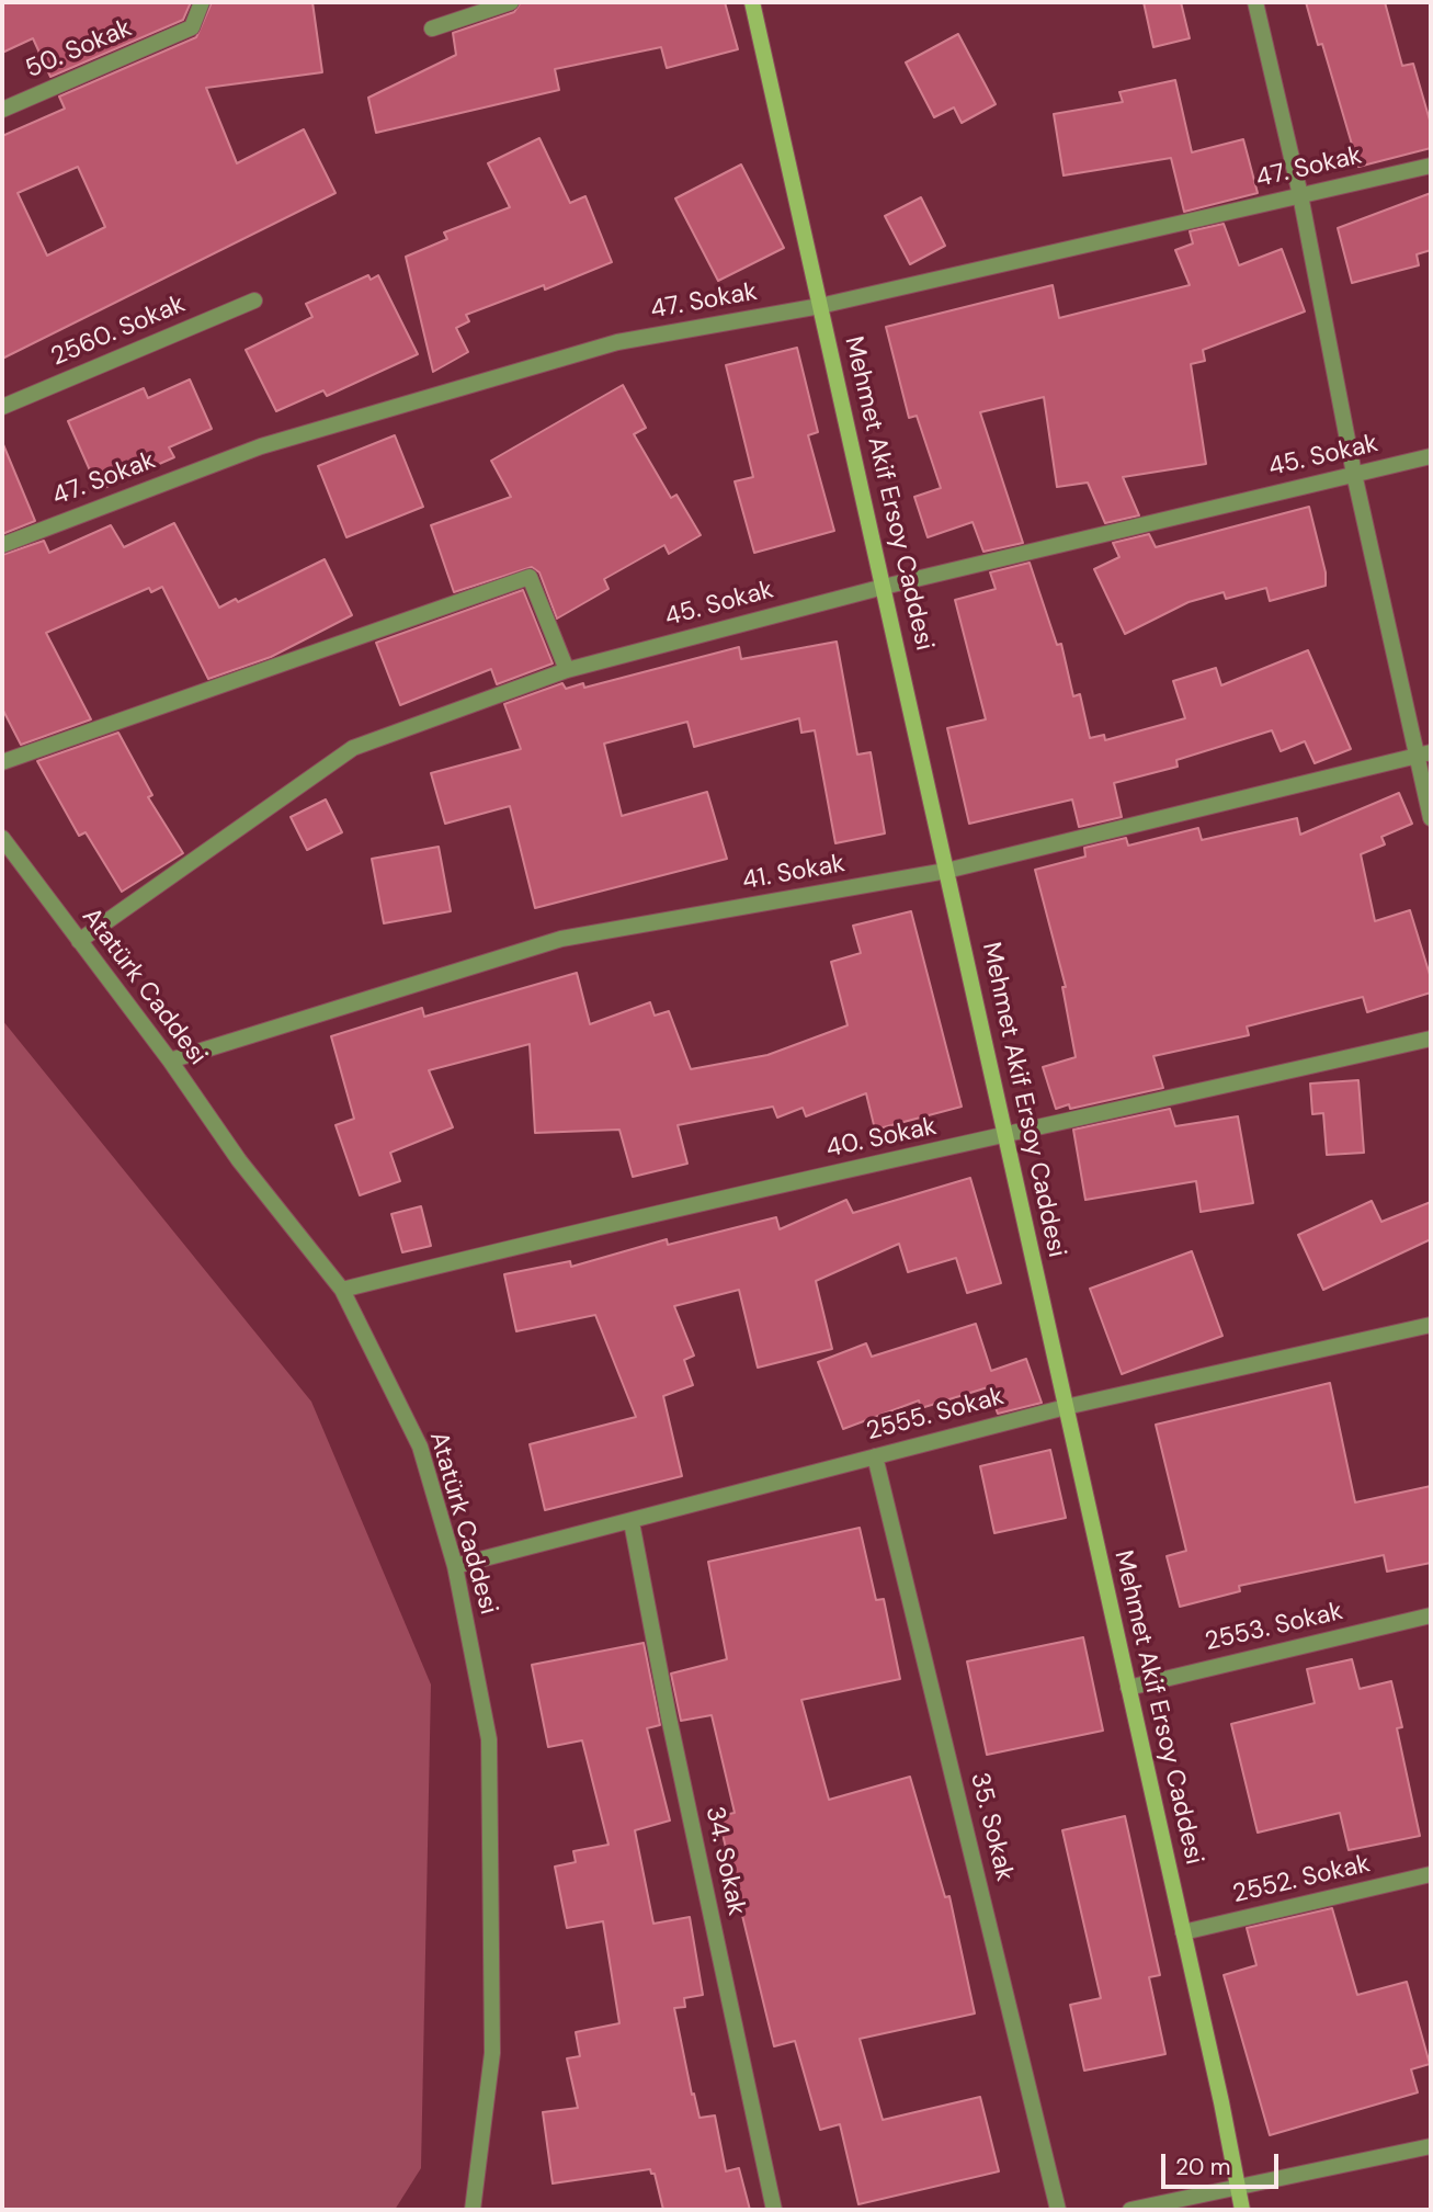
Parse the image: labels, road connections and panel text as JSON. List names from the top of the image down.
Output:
{
  "streets": {
    "street": [
      "50. Sokak",
      "47. Sokak",
      "2560. Sokak",
      "45. Sokak",
      "Mehmet Akif Ersoy Caddesi",
      "41. Sokak",
      "Atatürk Caddesi",
      "40. Sokak",
      "2555. Sokak",
      "2553. Sokak",
      "35. Sokak",
      "34. Sokak",
      "2552. Sokak"
    ]
  },
  "crossings": [
    ["47. Sokak", "Mehmet Akif Ersoy Caddesi"],
    ["45. Sokak", "Mehmet Akif Ersoy Caddesi"],
    ["45. Sokak", "Atatürk Caddesi"],
    ["Mehmet Akif Ersoy Caddesi", "41. Sokak"],
    ["Mehmet Akif Ersoy Caddesi", "40. Sokak"],
    ["Mehmet Akif Ersoy Caddesi", "2555. Sokak"],
    ["Mehmet Akif Ersoy Caddesi", "2553. Sokak"],
    ["Mehmet Akif Ersoy Caddesi", "2552. Sokak"],
    ["41. Sokak", "Atatürk Caddesi"],
    ["Atatürk Caddesi", "40. Sokak"],
    ["Atatürk Caddesi", "2555. Sokak"],
    ["2555. Sokak", "35. Sokak"],
    ["2555. Sokak", "34. Sokak"]
  ],
  "scale_bar": "20 m"
}
